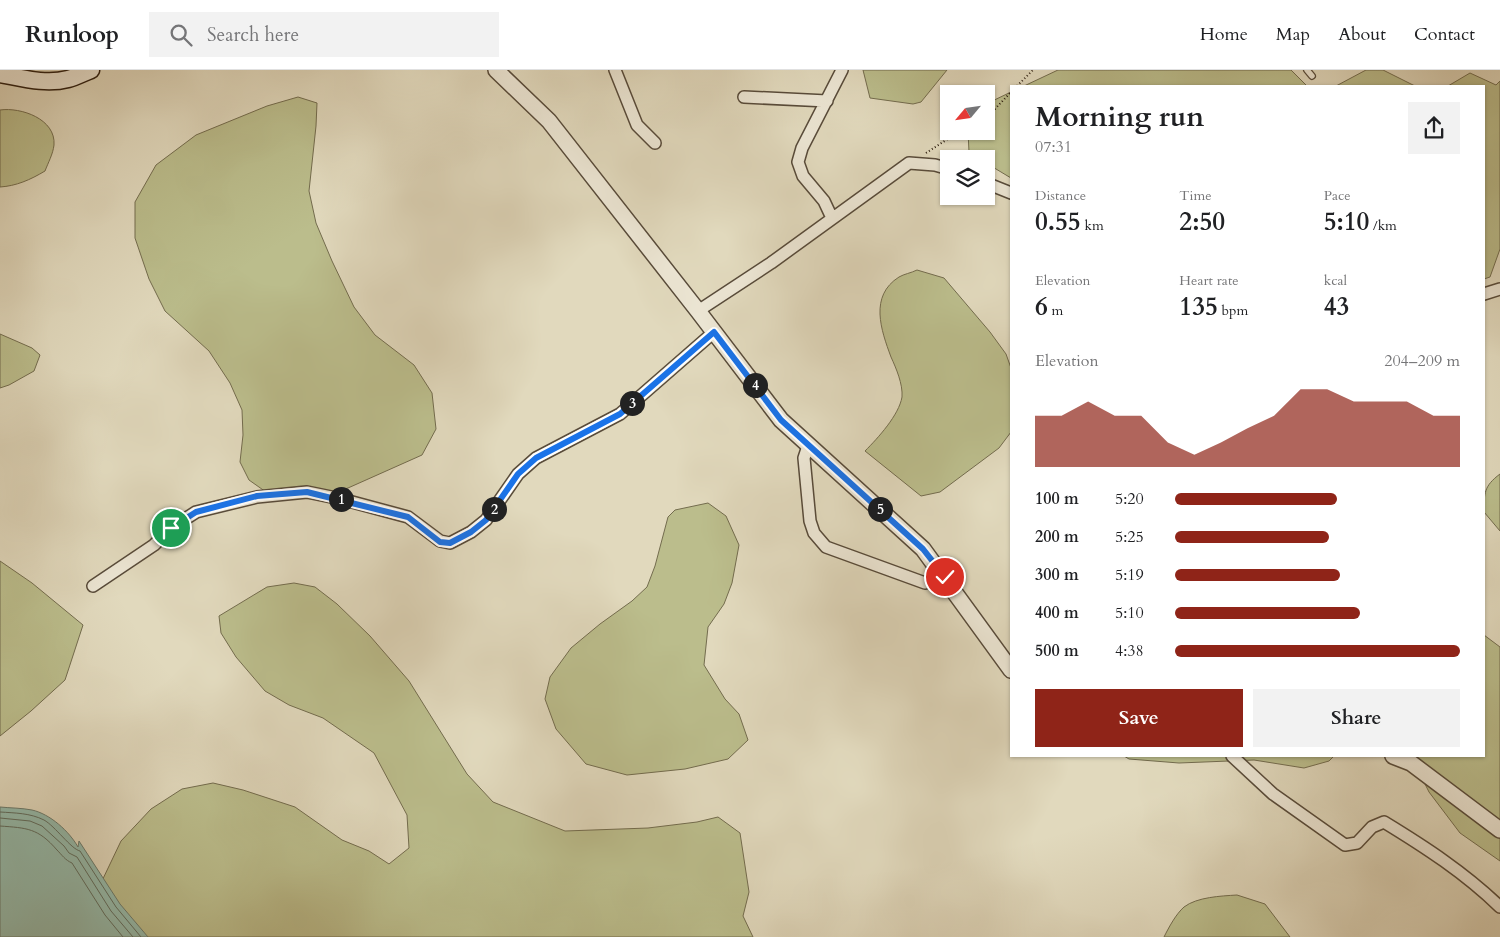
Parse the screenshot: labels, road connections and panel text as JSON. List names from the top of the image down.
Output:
{
  "north": "bottom left",
  "page": {
    "header": "Runloop",
    "search": "Search here",
    "nav": [
      "Home",
      "Map",
      "About",
      "Contact"
    ],
    "heading": ["Morning run", "07:31"],
    "stats": [
      ["Distance", "0.55 km"],
      ["Time", "2:50"],
      ["Pace", "5:10 /km"],
      ["Elevation", "6 m"],
      ["Heart rate", "135 bpm"],
      ["kcal", "43"]
    ],
    "chart": ["Elevation", "204–209 m"],
    "pins": [
      "4",
      "3",
      "1",
      "2",
      "5"
    ],
    "list": [
      {
        "name": "100 m",
        "note": "5:20"
      },
      {
        "name": "200 m",
        "note": "5:25"
      },
      {
        "name": "300 m",
        "note": "5:19"
      },
      {
        "name": "400 m",
        "note": "5:10"
      },
      {
        "name": "500 m",
        "note": "4:38"
      }
    ],
    "buttons": ["Save", "Share"]
  }
}
